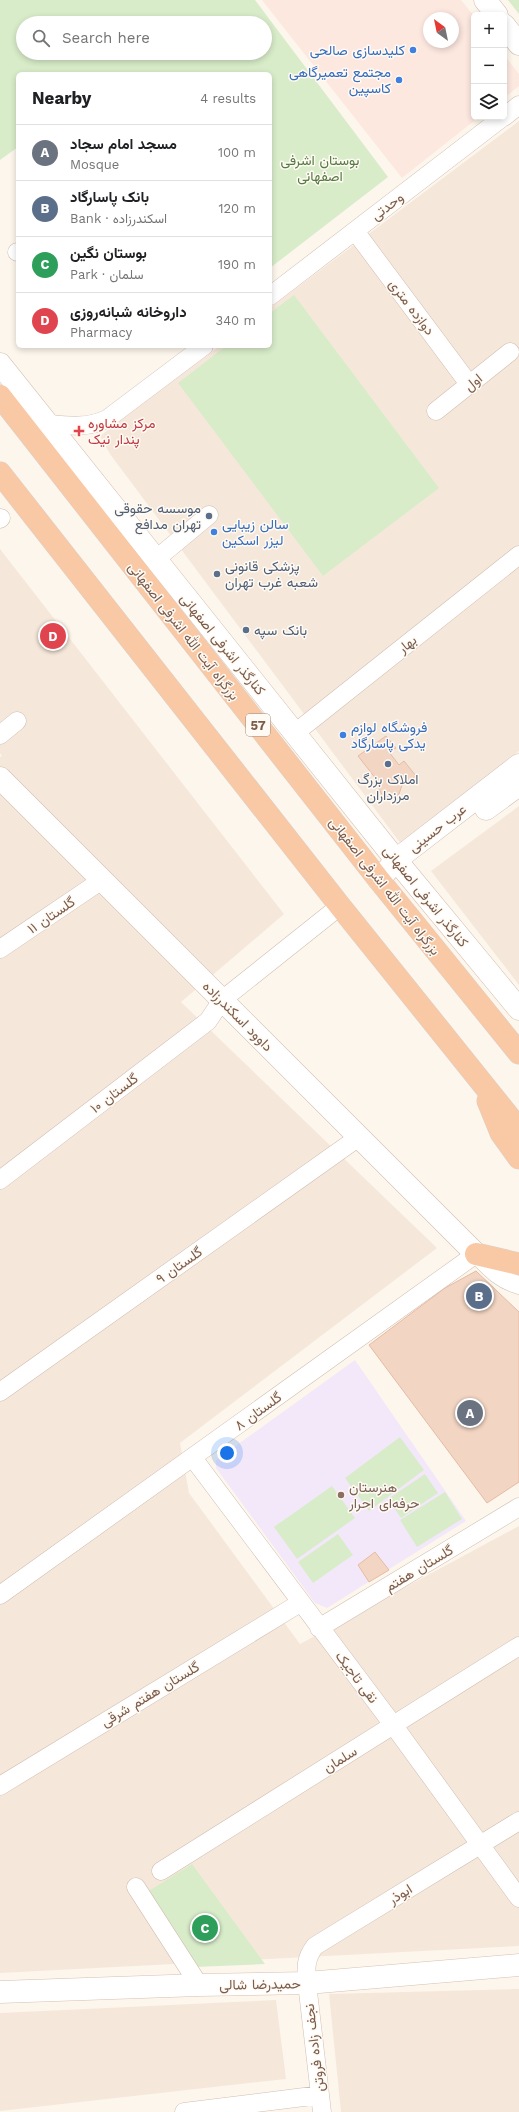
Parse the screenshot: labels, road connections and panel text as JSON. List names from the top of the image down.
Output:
{
  "streets": {
    "highway": ["بزرگراه آیت الله اشرفی اصفهانی", "57"],
    "main road": [
      "کنارگذر اشرفی اصفهانی",
      "عرب حسینی",
      "داوود اسکندرزاده",
      "حمیدرضا شالی"
    ],
    "street": [
      "وحدتی",
      "دوازده متری",
      "اول",
      "بهار",
      "گلستان ۱۱",
      "گلستان ۱۰",
      "گلستان ۹",
      "گلستان ٨",
      "گلستان هفتم",
      "نقی تاجیک",
      "گلستان هفتم شرقی",
      "سلمان",
      "ابوذر",
      "نجف زاده فروتن"
    ]
  },
  "crossings": [
    ["وحدتی", "دوازده متری"],
    ["دوازده متری", "اول"],
    ["بزرگراه آیت الله اشرفی اصفهانی", "کنارگذر اشرفی اصفهانی"],
    ["بزرگراه آیت الله اشرفی اصفهانی", "عرب حسینی"],
    ["کنارگذر اشرفی اصفهانی", "بهار"],
    ["کنارگذر اشرفی اصفهانی", "عرب حسینی"],
    ["گلستان ۱۱", "داوود اسکندرزاده"],
    ["داوود اسکندرزاده", "گلستان ۱۰"],
    ["داوود اسکندرزاده", "گلستان ۹"],
    ["داوود اسکندرزاده", "گلستان ٨"],
    ["گلستان ٨", "نقی تاجیک"],
    ["گلستان هفتم", "نقی تاجیک"],
    ["نقی تاجیک", "گلستان هفتم شرقی"],
    ["نقی تاجیک", "سلمان"],
    ["نقی تاجیک", "ابوذر"],
    ["ابوذر", "حمیدرضا شالی"],
    ["ابوذر", "نجف زاده فروتن"],
    ["حمیدرضا شالی", "نجف زاده فروتن"]
  ],
  "parks": ["بوستان اشرفی اصفهانی"],
  "places": {
    "other": [
      "کلیدسازى صالحى",
      "مجتمع تعمیرگاهی کاسپین",
      "موسسه حقوقی تهران مدافع",
      "سالن زیبایی لیزر اسکین",
      "پزشکی قانونی شعبه غرب تهران",
      "بانک سپه",
      "فروشگاه لوازم یدکی پاسارگاد",
      "املاک بزرگ مرزداران",
      "هنرستان حرفه‌ای احرار"
    ],
    "health": ["مرکز مشاوره پندار نیک"]
  },
  "north": "top left",
  "page": {
    "map_buttons": ["+", "−"],
    "search": "Search here",
    "heading": ["Nearby", "4 results"],
    "list": [
      {
        "mark": "A",
        "name": "مسجد امام سجاد",
        "note": "Mosque",
        "value": "100 m"
      },
      {
        "mark": "B",
        "name": "بانک پاسارگاد",
        "note": "Bank · اسکندرزاده",
        "value": "120 m"
      },
      {
        "mark": "C",
        "name": "بوستان نگین",
        "note": "Park · سلمان",
        "value": "190 m"
      },
      {
        "mark": "D",
        "name": "داروخانه شبانه‌روزی",
        "note": "Pharmacy",
        "value": "340 m"
      }
    ],
    "pins": [
      "D",
      "B",
      "A",
      "C"
    ]
  }
}
